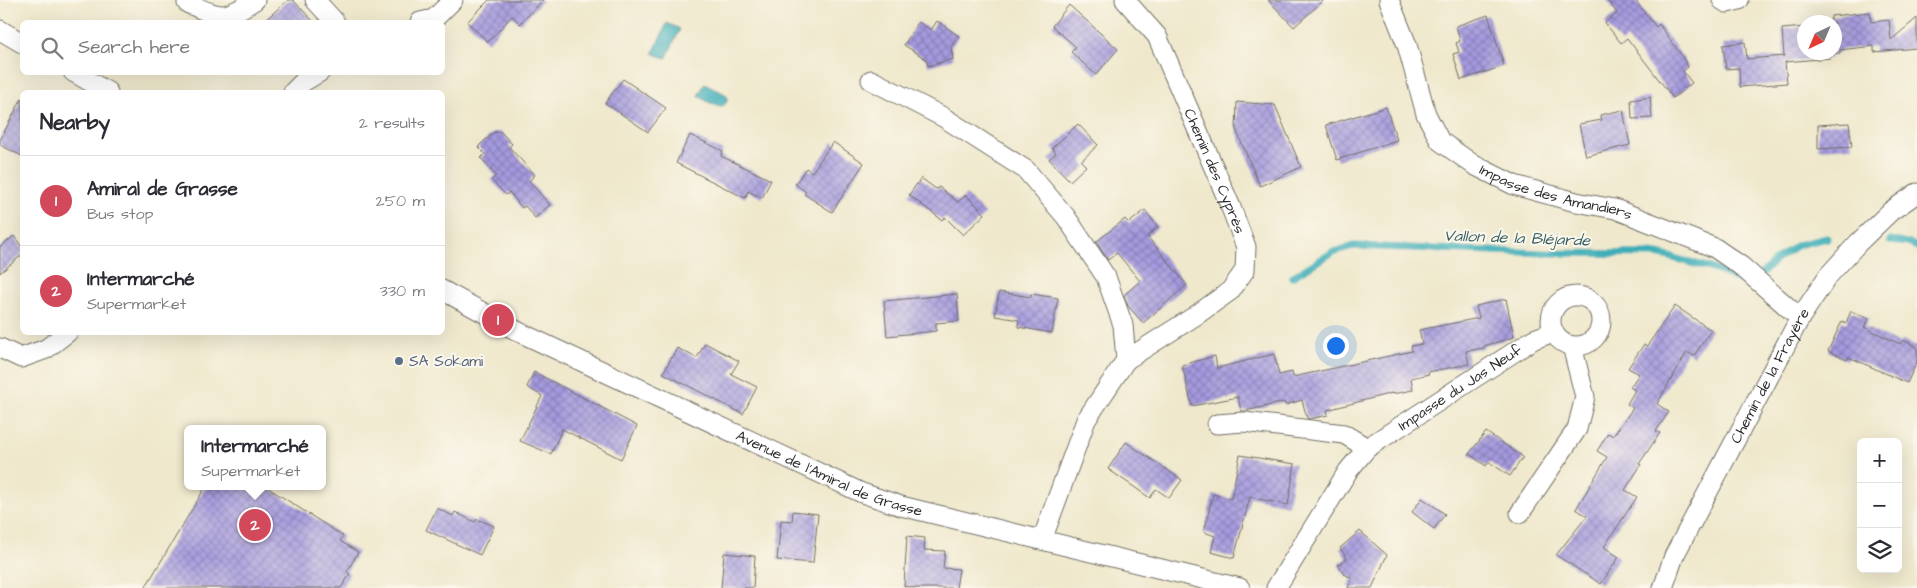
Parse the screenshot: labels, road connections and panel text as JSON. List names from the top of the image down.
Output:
{
  "streets": {
    "street": [
      "Chemin des Cyprès",
      "Impasse des Amandiers",
      "Chemin de la Frayère",
      "Impasse du Jas Neuf",
      "Avenue de l'Amiral de Grasse"
    ]
  },
  "crossings": [
    ["Chemin des Cyprès", "Avenue de l'Amiral de Grasse"],
    ["Impasse des Amandiers", "Chemin de la Frayère"]
  ],
  "water": ["Vallon de la Bléjarde"],
  "places": ["SA Sokami"],
  "north": "bottom left",
  "page": {
    "search": "Search here",
    "heading": ["Nearby", "2 results"],
    "list": [
      {
        "mark": "1",
        "name": "Amiral de Grasse",
        "note": "Bus stop",
        "value": "250 m"
      },
      {
        "mark": "2",
        "name": "Intermarché",
        "note": "Supermarket",
        "value": "330 m"
      }
    ],
    "pins": ["1", "2"],
    "popup": ["Intermarché", "Supermarket"],
    "map_buttons": ["+", "−"]
  }
}
